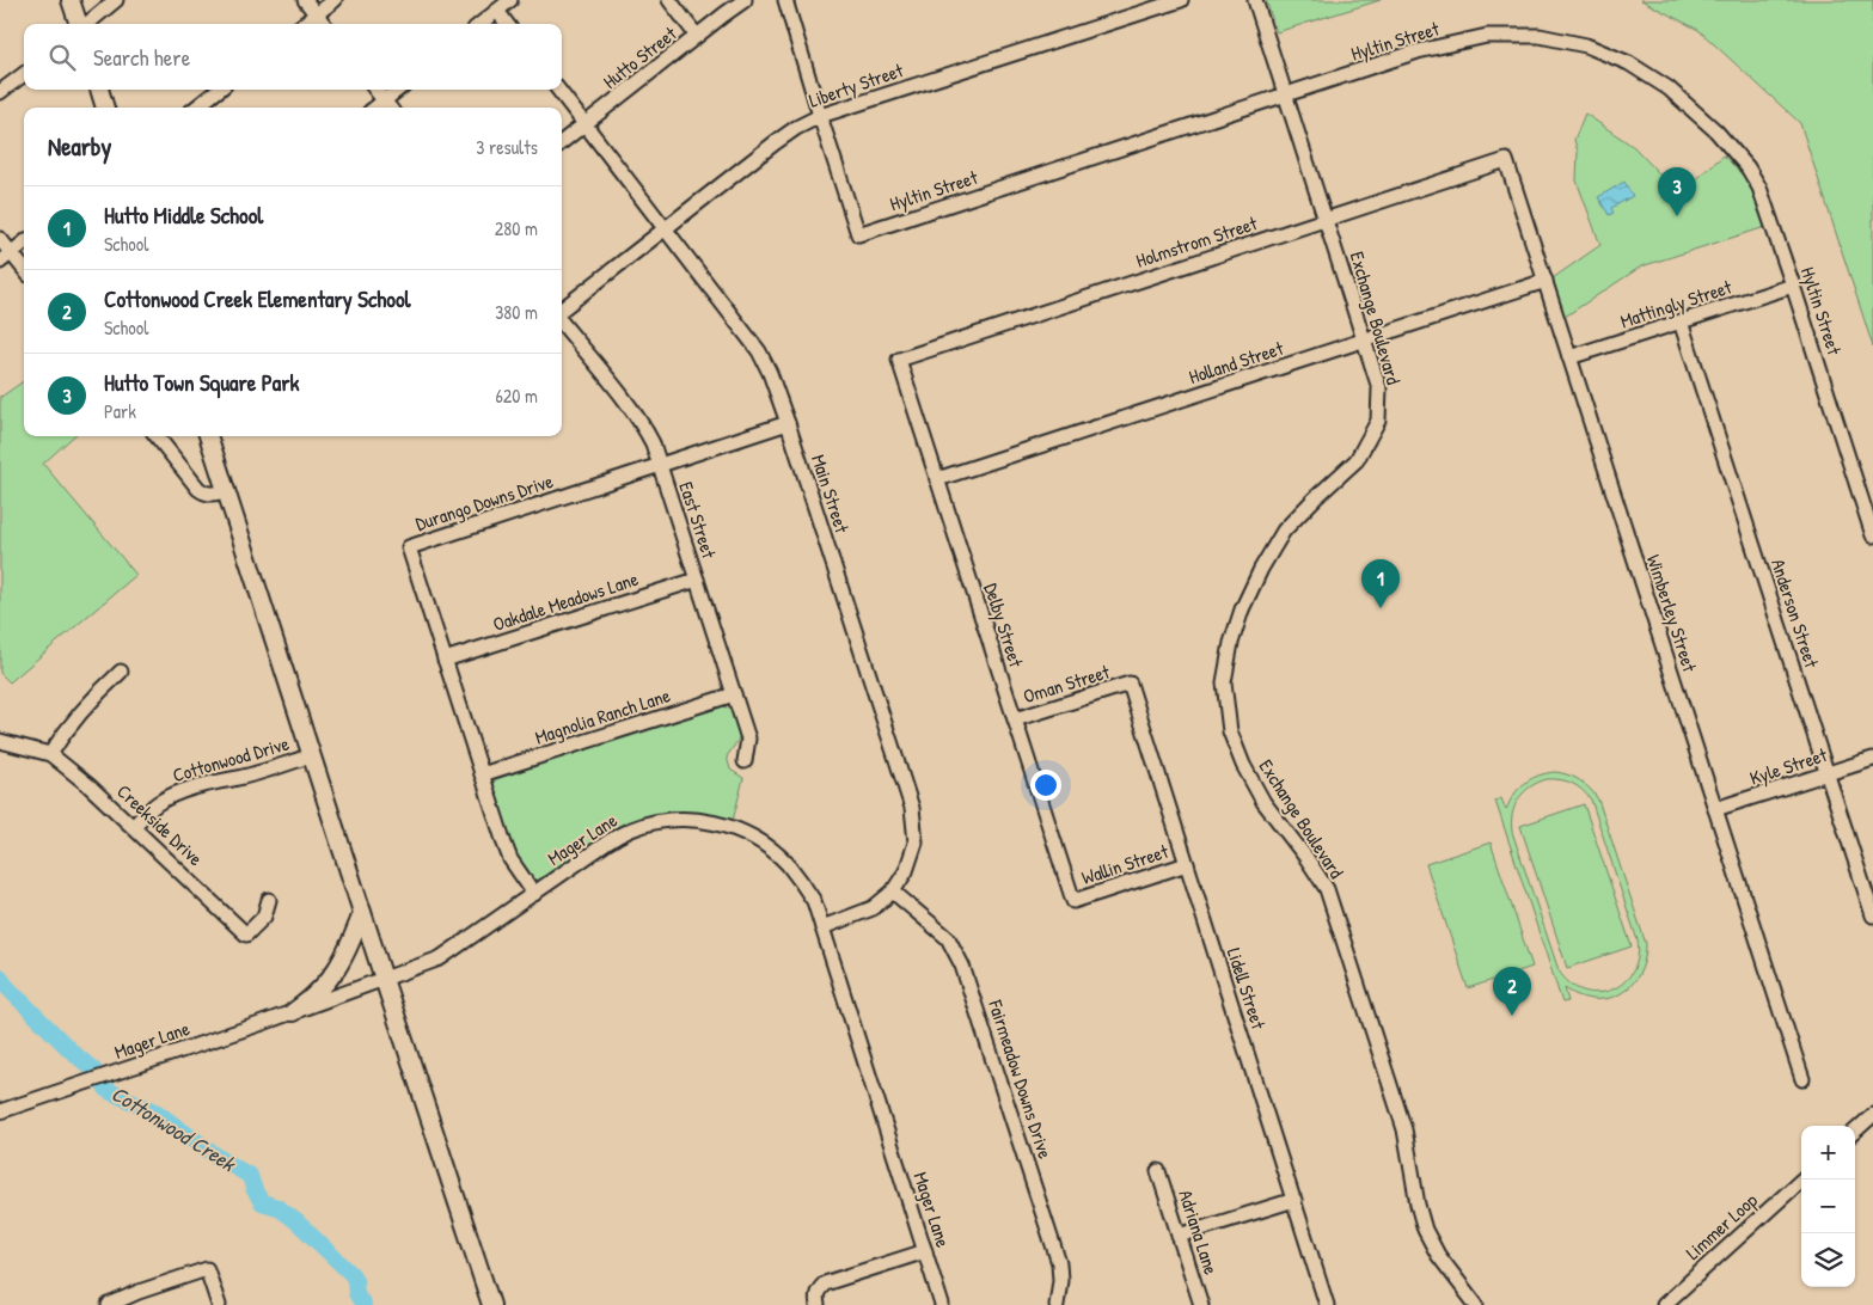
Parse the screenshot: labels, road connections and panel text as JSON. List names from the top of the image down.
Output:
{
  "streets": {
    "street": [
      "Hyltin Street",
      "Hutto Street",
      "Liberty Street",
      "Holmstrom Street",
      "Mattingly Street",
      "Exchange Boulevard",
      "Holland Street",
      "Main Street",
      "Durango Downs Drive",
      "East Street",
      "Oakdale Meadows Lane",
      "Wimberley Street",
      "Anderson Street",
      "Delby Street",
      "Oman Street",
      "Magnolia Ranch Lane",
      "Cottonwood Drive",
      "Kyle Street",
      "Creekside Drive",
      "Mager Lane",
      "Wallin Street",
      "Lidell Street",
      "Fairmeadow Downs Drive",
      "Limmer Loop",
      "Adriana Lane"
    ]
  },
  "crossings": [
    ["Hyltin Street", "Liberty Street"],
    ["Hyltin Street", "Mattingly Street"],
    ["Hyltin Street", "Exchange Boulevard"],
    ["Hutto Street", "Main Street"],
    ["Liberty Street", "Main Street"],
    ["Holmstrom Street", "Exchange Boulevard"],
    ["Holmstrom Street", "Wimberley Street"],
    ["Holmstrom Street", "Delby Street"],
    ["Mattingly Street", "Wimberley Street"],
    ["Mattingly Street", "Anderson Street"],
    ["Exchange Boulevard", "Holland Street"],
    ["Holland Street", "Wimberley Street"],
    ["Holland Street", "Delby Street"],
    ["Main Street", "Durango Downs Drive"],
    ["Main Street", "Mager Lane"],
    ["Main Street", "Fairmeadow Downs Drive"],
    ["Durango Downs Drive", "East Street"],
    ["Durango Downs Drive", "Oakdale Meadows Lane"],
    ["Durango Downs Drive", "Magnolia Ranch Lane"],
    ["Durango Downs Drive", "Mager Lane"],
    ["East Street", "Oakdale Meadows Lane"],
    ["East Street", "Magnolia Ranch Lane"],
    ["Wimberley Street", "Kyle Street"],
    ["Anderson Street", "Kyle Street"],
    ["Delby Street", "Oman Street"],
    ["Delby Street", "Wallin Street"],
    ["Oman Street", "Lidell Street"],
    ["Cottonwood Drive", "Creekside Drive"],
    ["Wallin Street", "Lidell Street"]
  ],
  "water": ["Cottonwood Creek"],
  "page": {
    "search": "Search here",
    "heading": ["Nearby", "3 results"],
    "pins": ["3", "1", "2"],
    "list": [
      {
        "mark": "1",
        "name": "Hutto Middle School",
        "note": "School",
        "value": "280 m"
      },
      {
        "mark": "2",
        "name": "Cottonwood Creek Elementary School",
        "note": "School",
        "value": "380 m"
      },
      {
        "mark": "3",
        "name": "Hutto Town Square Park",
        "note": "Park",
        "value": "620 m"
      }
    ],
    "map_buttons": ["+", "−"]
  }
}
